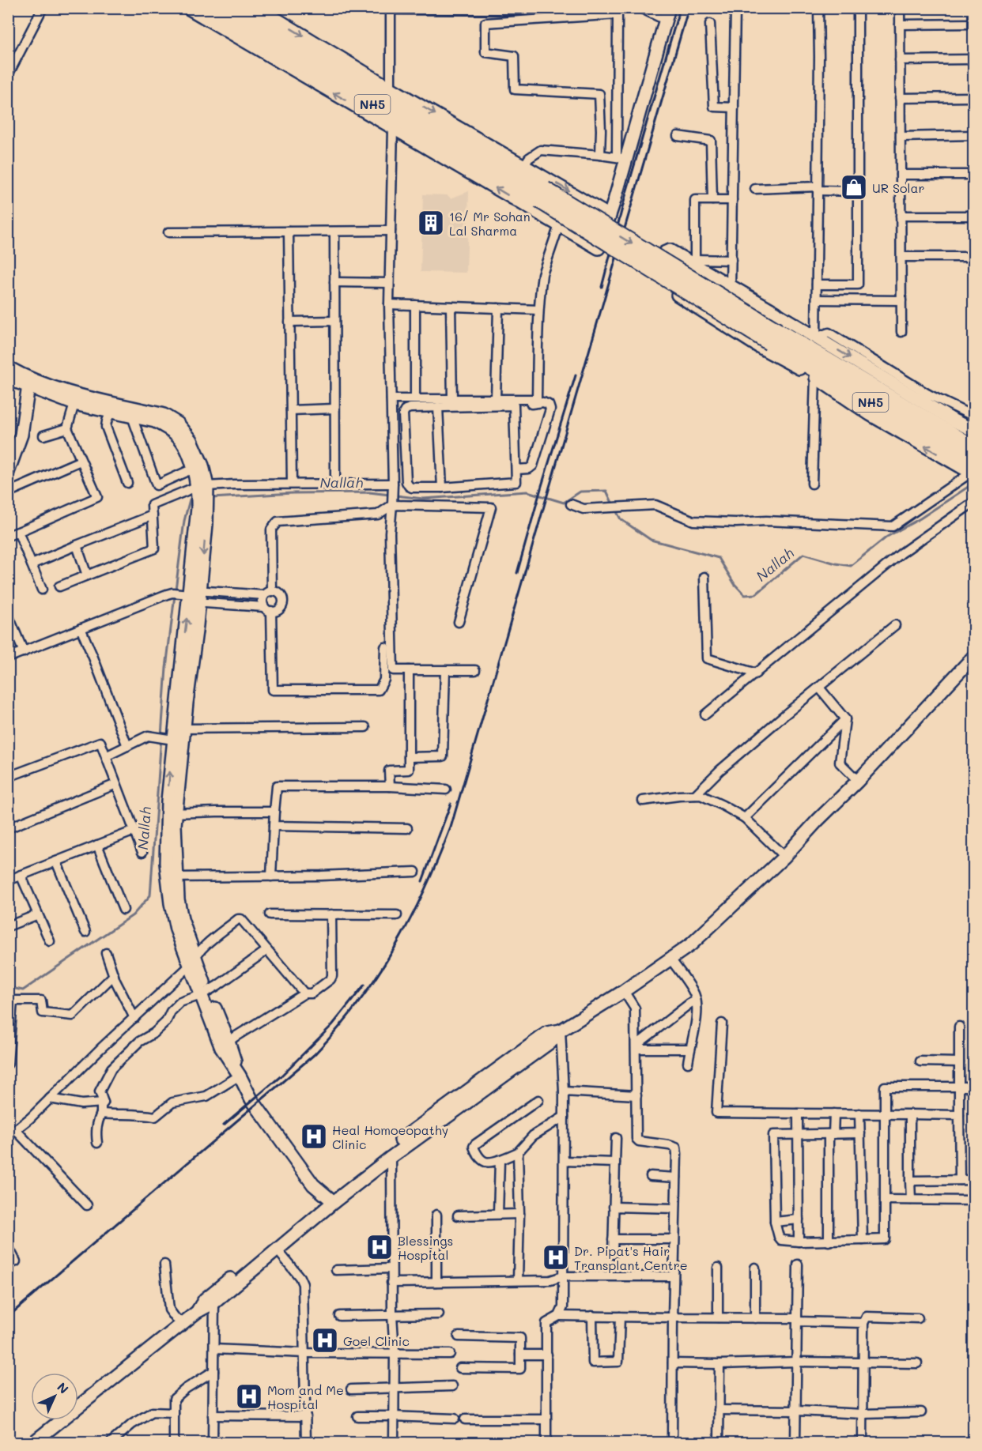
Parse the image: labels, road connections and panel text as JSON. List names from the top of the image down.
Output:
{
  "streets": {
    "highway": ["NH5"]
  },
  "water": ["Nallah"],
  "places": {
    "shop": ["UR Solar"],
    "building": ["16/ Mr Sohan Lal Sharma"],
    "hospital": [
      "Heal Homoeopathy Clinic",
      "Blessings Hospital",
      "Dr. Pipat's Hair Transplant Centre",
      "Goel Clinic",
      "Mom and Me Hospital"
    ]
  },
  "north": "top right"
}
